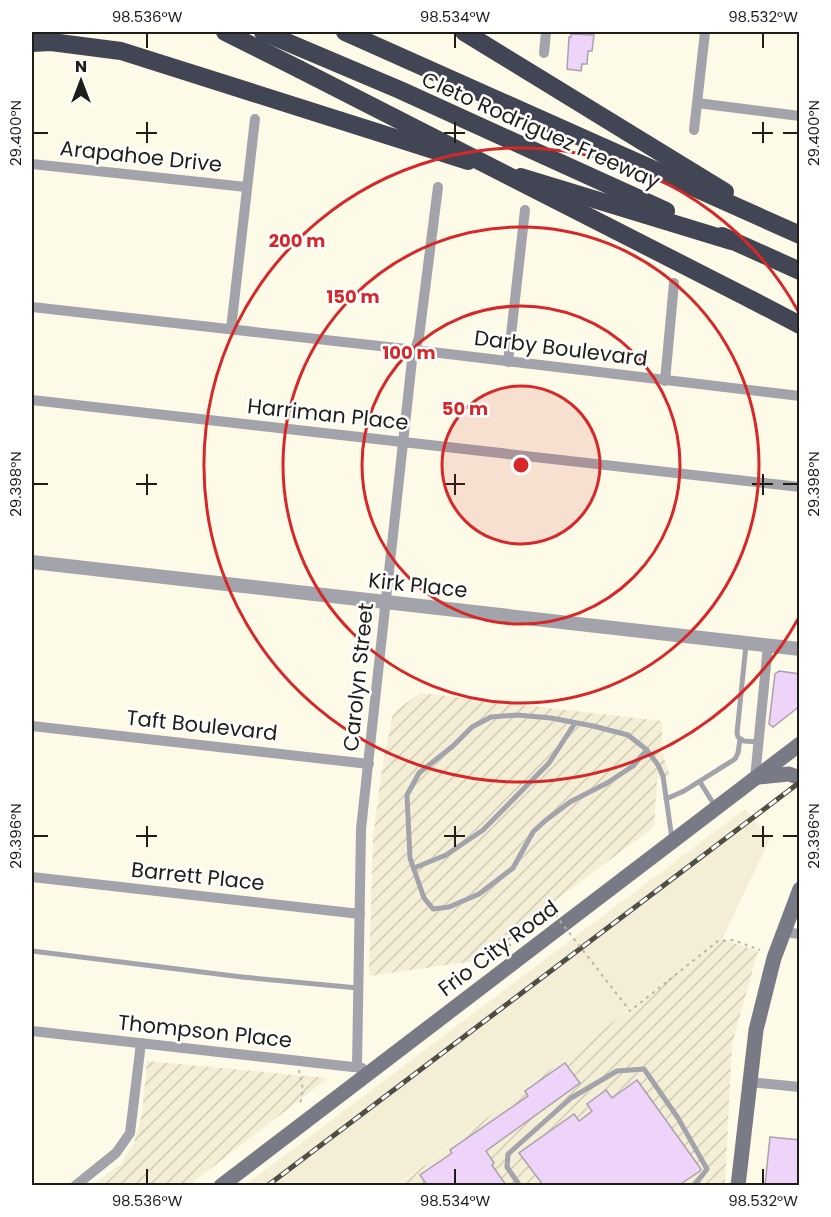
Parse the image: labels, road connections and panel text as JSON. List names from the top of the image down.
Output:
{
  "streets": {
    "highway": ["Cleto Rodriguez Freeway"],
    "main road": ["Frio City Road"],
    "street": [
      "Arapahoe Drive",
      "Darby Boulevard",
      "Harriman Place",
      "Kirk Place",
      "Carolyn Street",
      "Taft Boulevard",
      "Barrett Place",
      "Thompson Place"
    ]
  },
  "crossings": [
    ["Darby Boulevard", "Carolyn Street"],
    ["Harriman Place", "Carolyn Street"],
    ["Kirk Place", "Carolyn Street"],
    ["Carolyn Street", "Taft Boulevard"],
    ["Carolyn Street", "Barrett Place"],
    ["Carolyn Street", "Thompson Place"],
    ["Frio City Road", "Thompson Place"]
  ],
  "north": "top",
  "coordinates": [
    "98.536°W",
    "98.534°W",
    "98.532°W",
    "29.400°N",
    "29.398°N",
    "29.396°N"
  ],
  "rings": [
    "200 m",
    "150 m",
    "100 m",
    "50 m"
  ]
}
